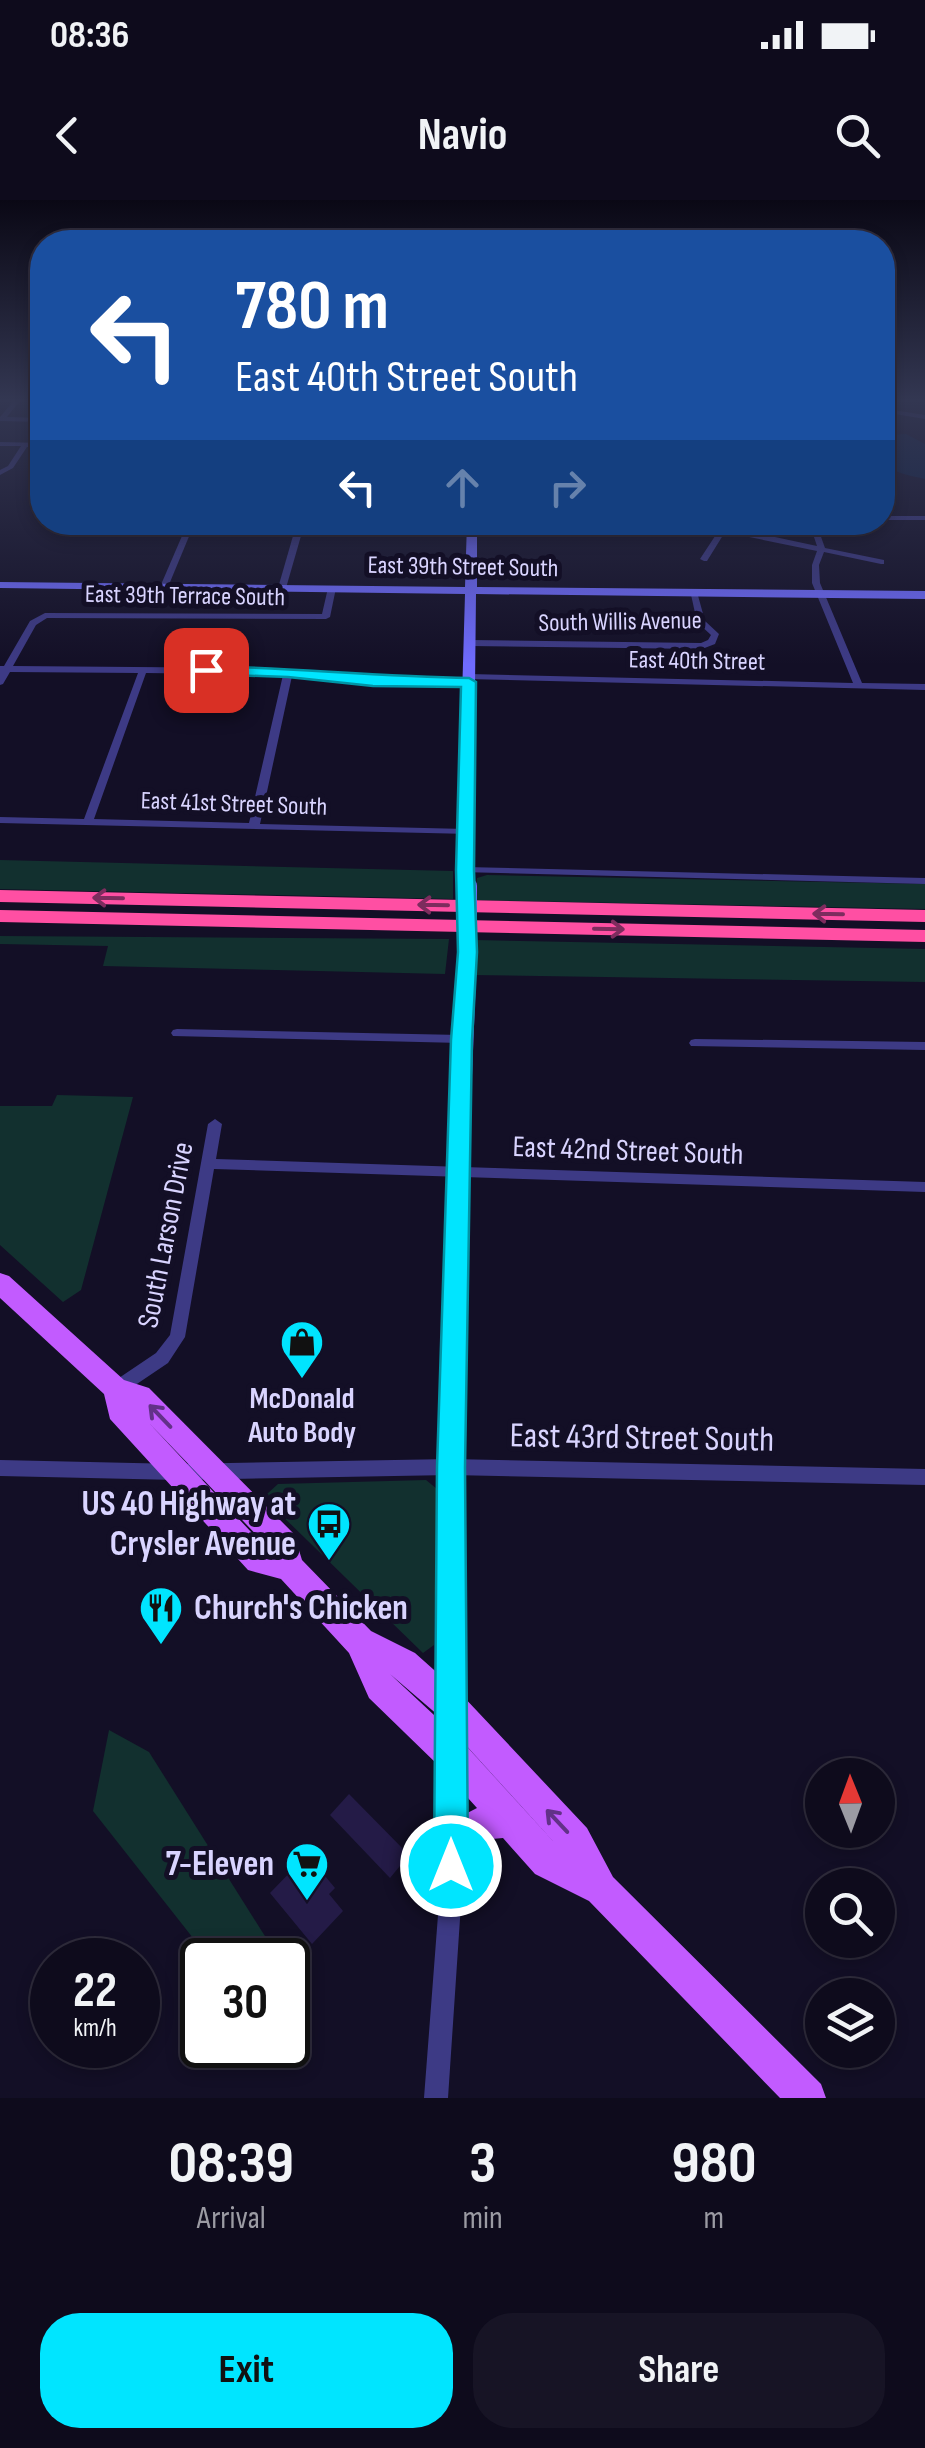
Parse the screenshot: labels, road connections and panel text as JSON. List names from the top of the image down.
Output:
{
  "streets": {
    "main road": ["East 39th Street South"],
    "street": [
      "East 39th Terrace South",
      "South Willis Avenue",
      "East 40th Street",
      "East 41st Street South",
      "East 42nd Street South",
      "South Larson Drive",
      "East 43rd Street South"
    ]
  },
  "crossings": [
    ["East 39th Street South", "East 39th Terrace South"],
    ["East 39th Street South", "South Willis Avenue"],
    ["East 39th Terrace South", "East 40th Street"],
    ["East 42nd Street South", "South Larson Drive"]
  ],
  "places": {
    "shop": ["McDonald Auto Body"],
    "bus stop": ["US 40 Highway at Crysler Avenue"],
    "restaurant": ["Church's Chicken"],
    "supermarket": ["7-Eleven"]
  },
  "north": "top",
  "page": {
    "status": "08:36",
    "header": "Navio",
    "turn": ["780 m", "East 40th Street South"],
    "speed": "22 km/h",
    "limit": "30",
    "eta": [
      "08:39",
      "Arrival",
      "3",
      "min",
      "980",
      "m"
    ],
    "buttons": ["Exit", "Share"]
  }
}
